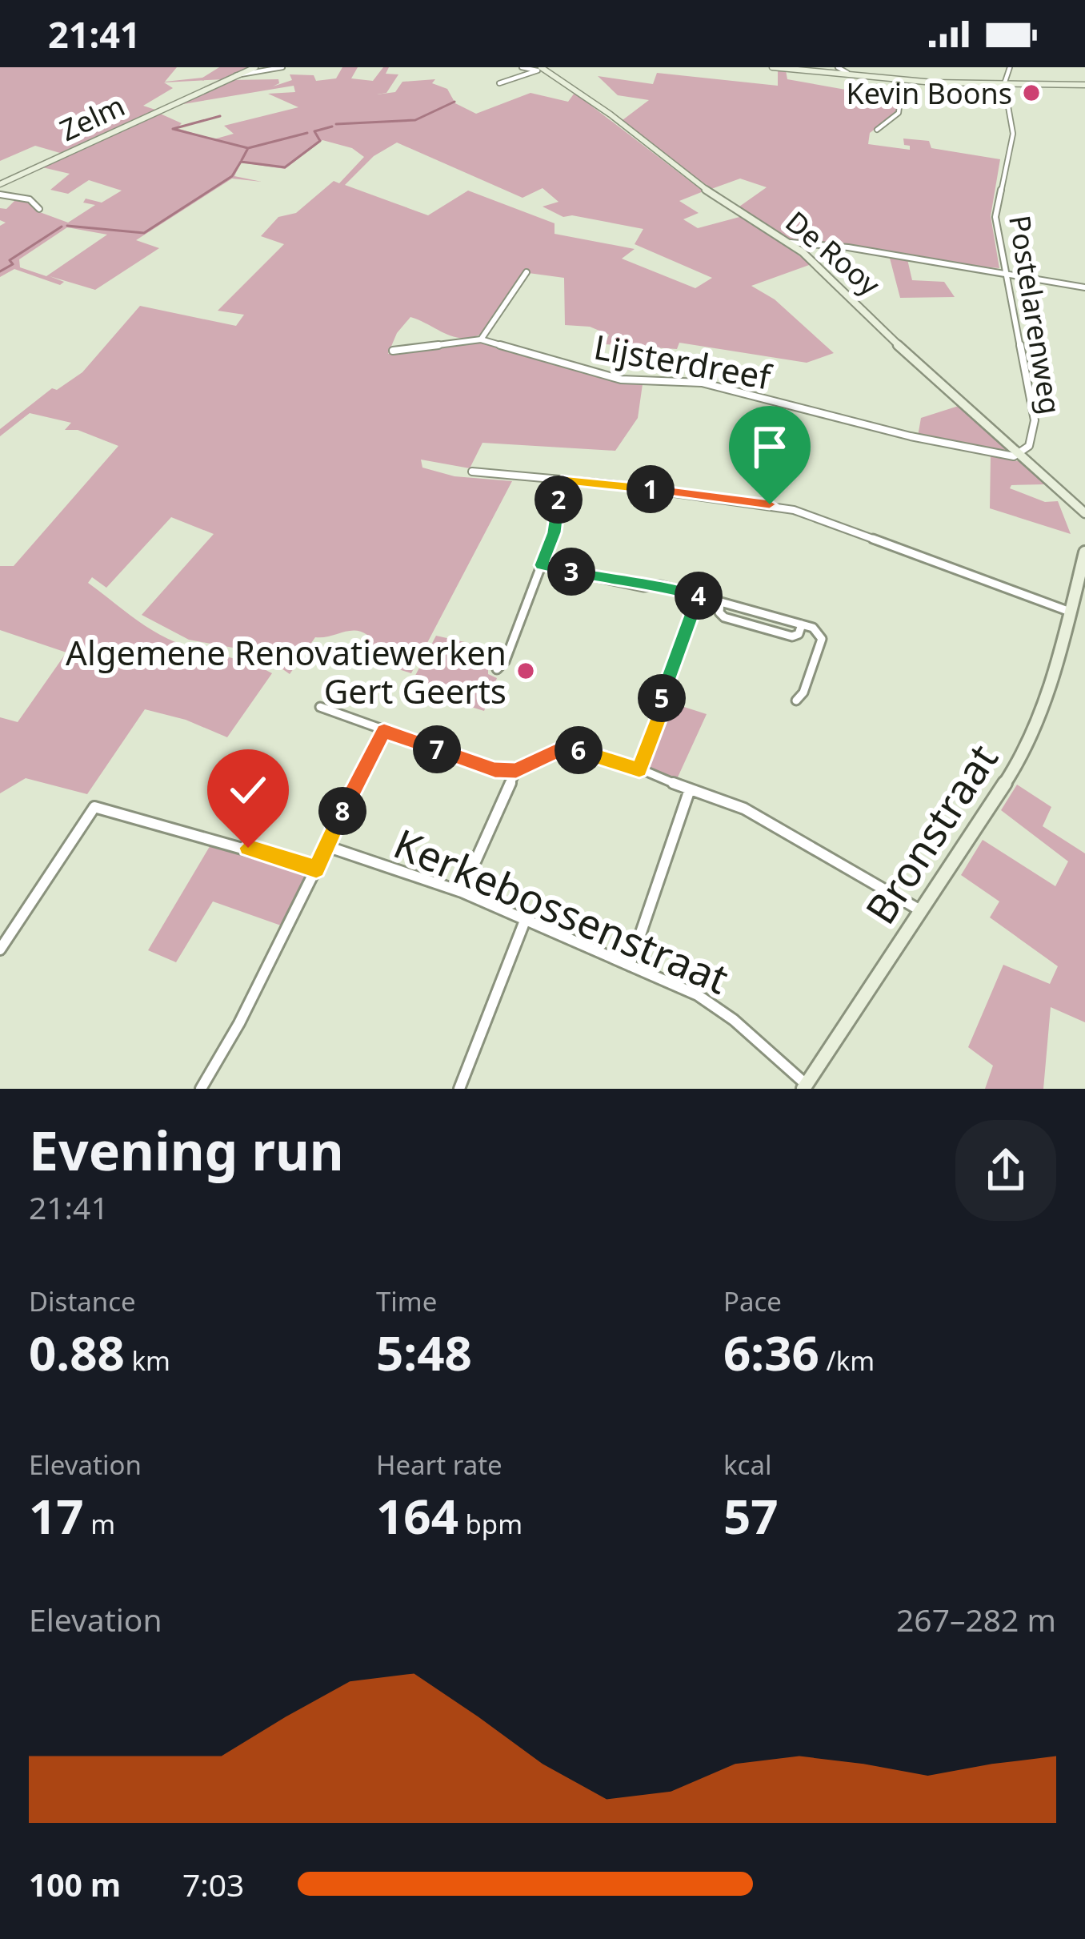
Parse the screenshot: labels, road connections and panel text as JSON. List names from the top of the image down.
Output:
{
  "streets": {
    "street": [
      "Zelm",
      "De Rooy",
      "Postelarenweg",
      "Lijsterdreef",
      "Bronstraat",
      "Kerkebossenstraat"
    ]
  },
  "crossings": [
    ["De Rooy", "Postelarenweg"],
    ["De Rooy", "Lijsterdreef"],
    ["Postelarenweg", "Lijsterdreef"],
    ["Bronstraat", "Kerkebossenstraat"]
  ],
  "places": ["Kevin Boons", "Algemene Renovatiewerken Gert Geerts"],
  "page": {
    "status": "21:41",
    "pins": [
      "1",
      "2",
      "3",
      "4",
      "5",
      "7",
      "6",
      "8"
    ],
    "heading": ["Evening run", "21:41"],
    "stats": [
      ["Distance", "0.88 km"],
      ["Time", "5:48"],
      ["Pace", "6:36 /km"],
      ["Elevation", "17 m"],
      ["Heart rate", "164 bpm"],
      ["kcal", "57"]
    ],
    "chart": ["Elevation", "267–282 m"],
    "list": [
      {
        "name": "100 m",
        "note": "7:03"
      }
    ]
  }
}
